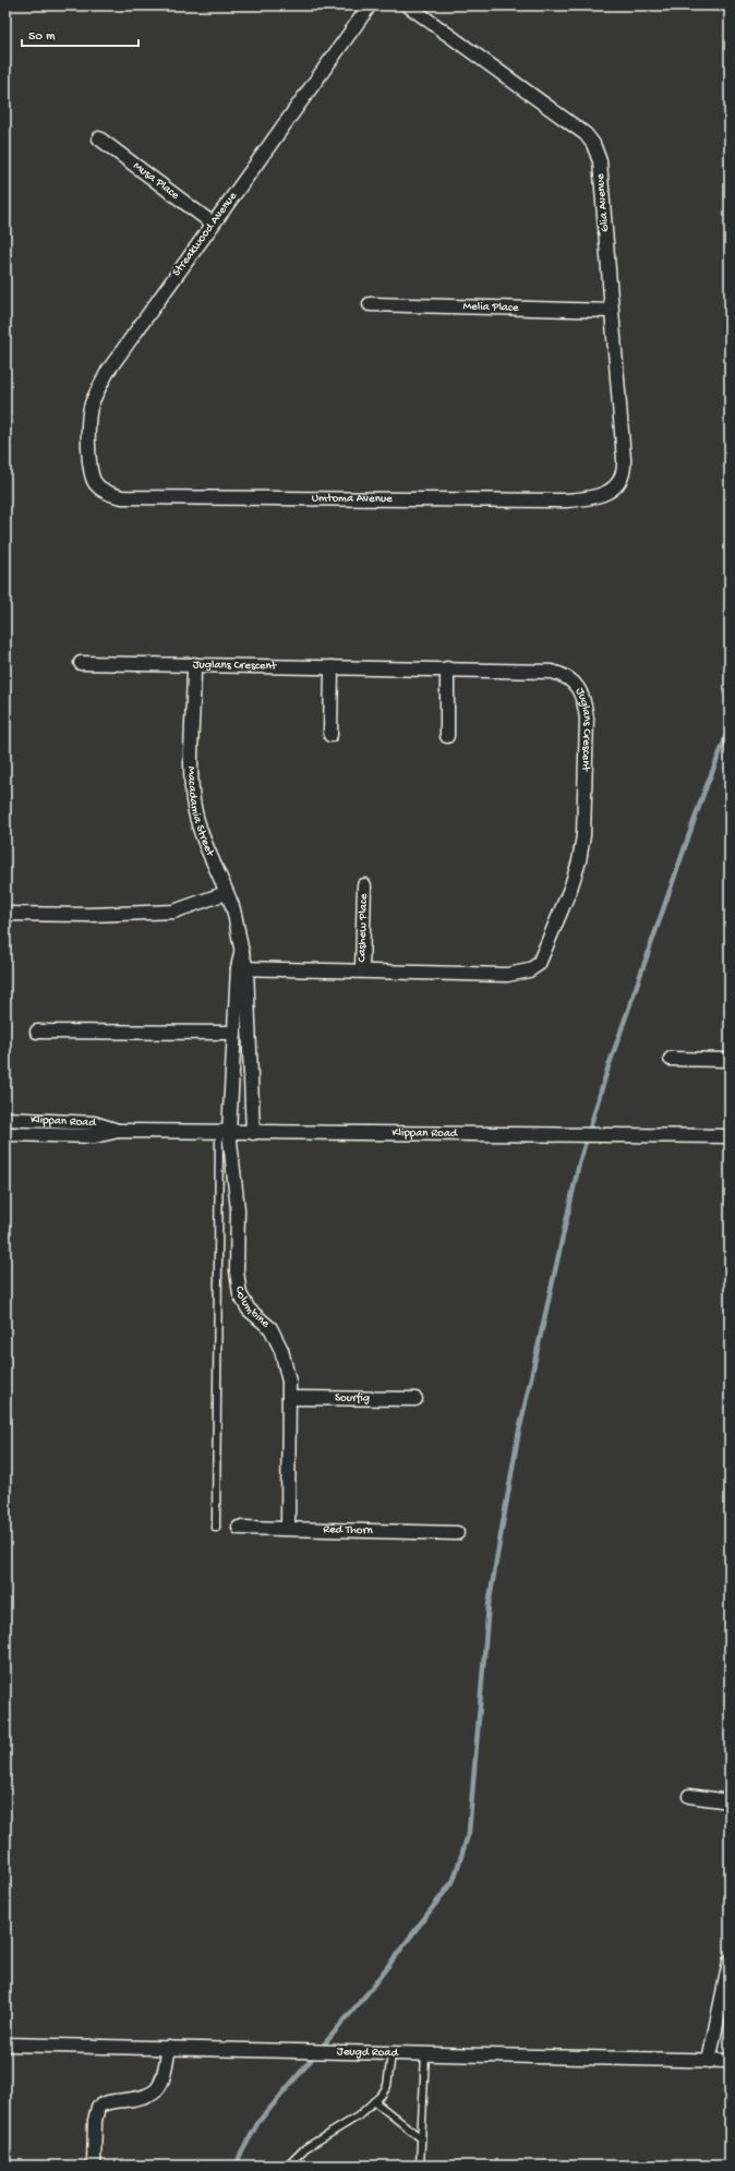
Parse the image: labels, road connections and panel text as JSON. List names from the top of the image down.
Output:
{
  "streets": {
    "street": [
      "Musa Place",
      "Glia Avenue",
      "Streakwood Avenue",
      "Melia Place",
      "Umtoma Avenue",
      "Juglans Crescent",
      "Macadamia Street",
      "Cashew Place",
      "Klippan Road",
      "Columbine",
      "Sourfig",
      "Red Thorn",
      "Jeugd Road"
    ]
  },
  "crossings": [
    ["Musa Place", "Streakwood Avenue"],
    ["Glia Avenue", "Melia Place"],
    ["Glia Avenue", "Umtoma Avenue"],
    ["Streakwood Avenue", "Umtoma Avenue"],
    ["Juglans Crescent", "Macadamia Street"],
    ["Juglans Crescent", "Cashew Place"],
    ["Macadamia Street", "Klippan Road"],
    ["Macadamia Street", "Columbine"],
    ["Klippan Road", "Columbine"],
    ["Columbine", "Sourfig"],
    ["Columbine", "Red Thorn"]
  ],
  "scale_bar": "50 m"
}
